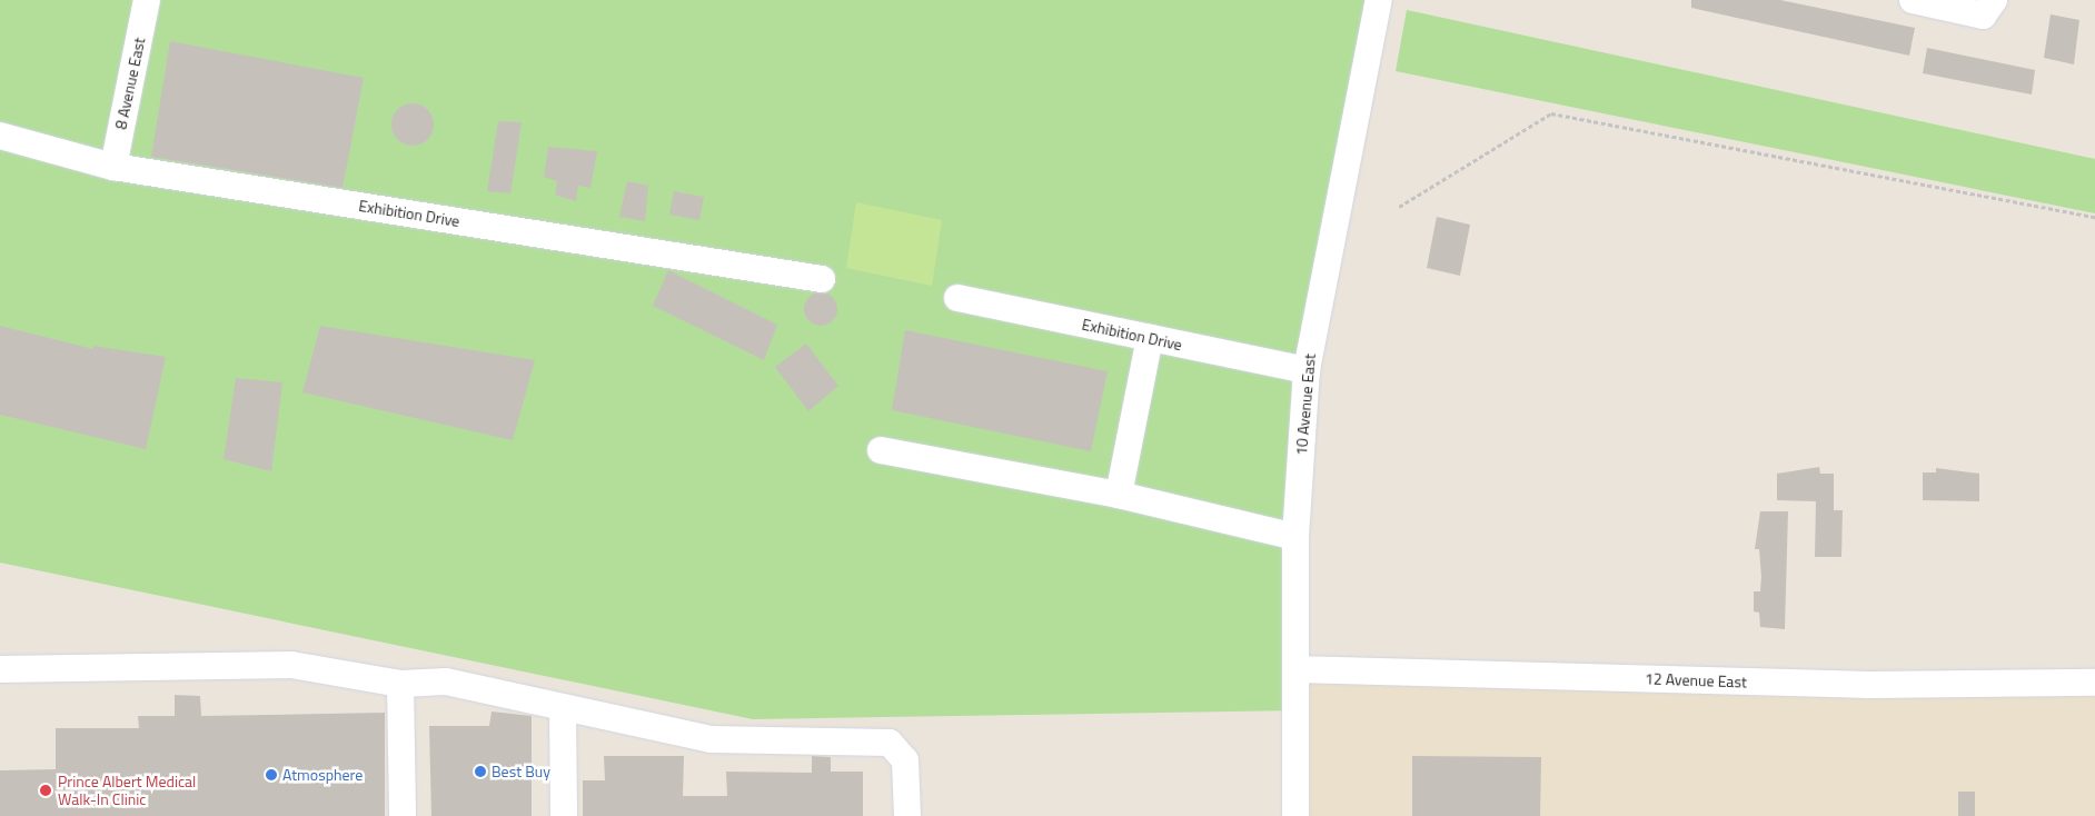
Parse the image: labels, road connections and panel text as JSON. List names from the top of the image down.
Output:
{
  "streets": {
    "street": [
      "8 Avenue East",
      "Exhibition Drive",
      "10 Avenue East",
      "12 Avenue East"
    ]
  },
  "crossings": [
    ["8 Avenue East", "Exhibition Drive"],
    ["Exhibition Drive", "10 Avenue East"],
    ["10 Avenue East", "12 Avenue East"]
  ],
  "places": ["Best Buy", "Atmosphere", "Prince Albert Medical Walk-In Clinic"]
}
